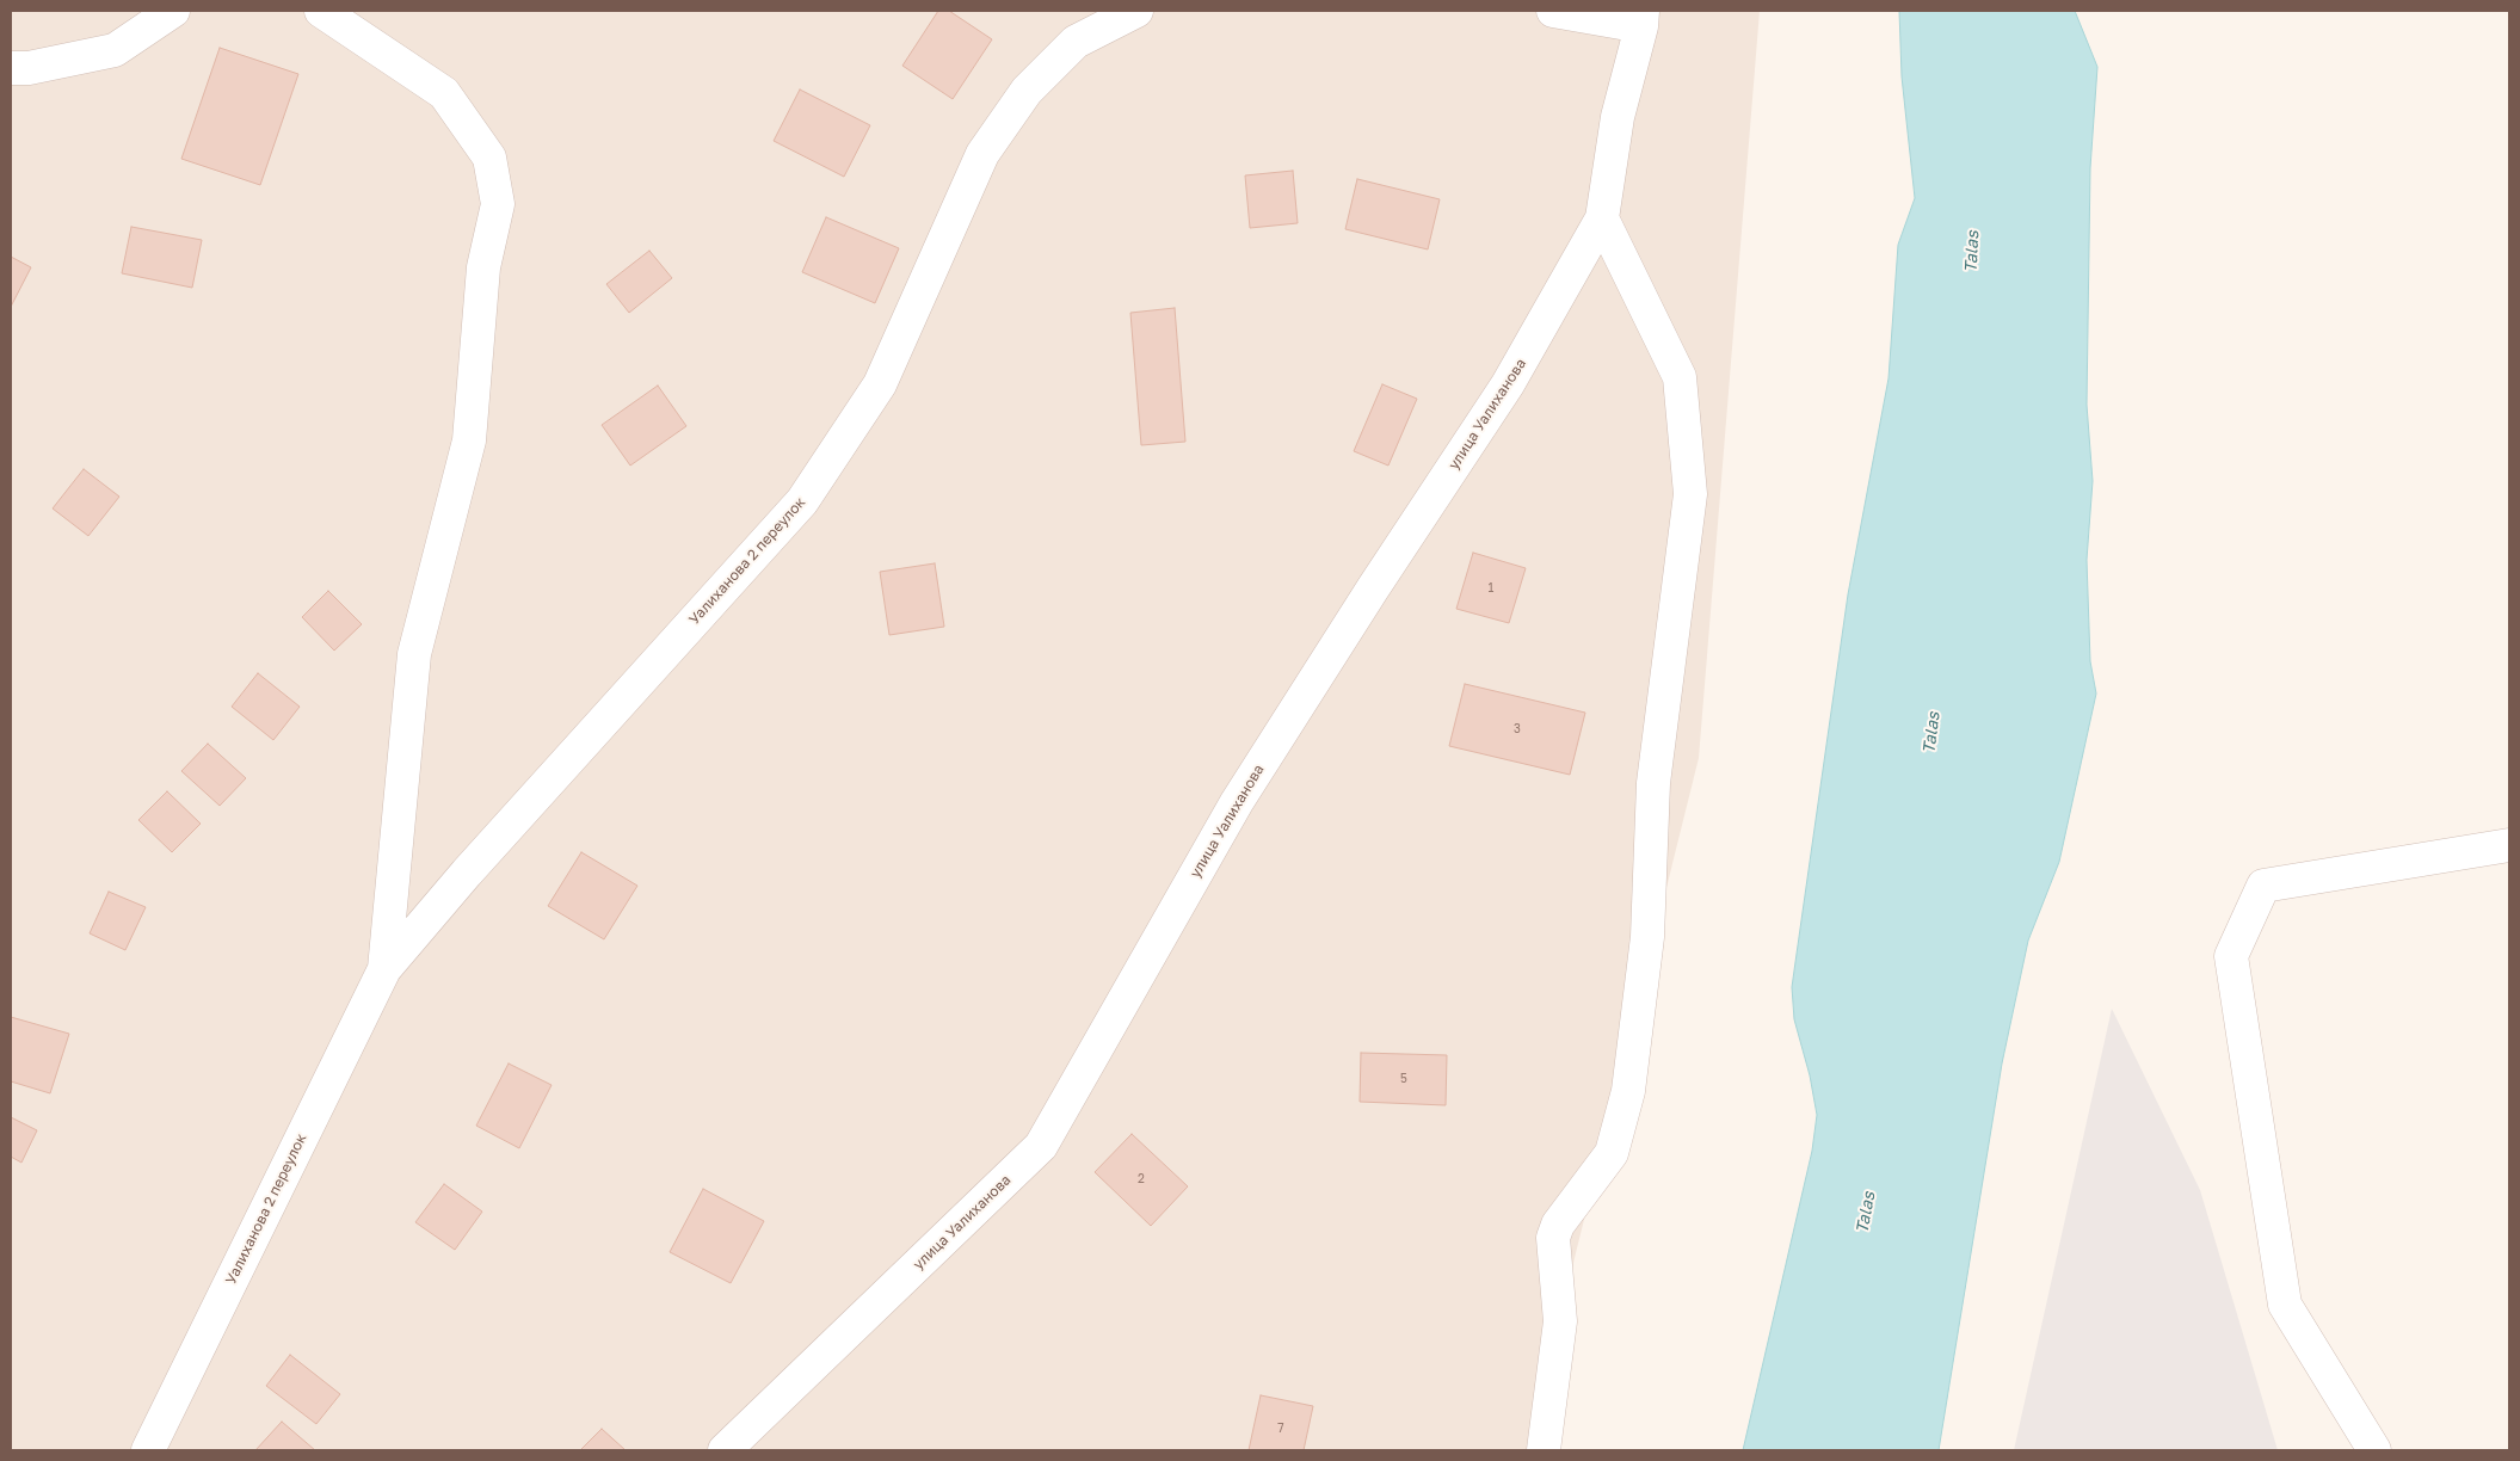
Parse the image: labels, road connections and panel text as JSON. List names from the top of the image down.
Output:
{
  "streets": {
    "street": ["улица Уалиханова", "Уалиханова 2 переулок"]
  },
  "water": ["Talas"],
  "house_numbers": [
    "1",
    "3",
    "5",
    "2",
    "7"
  ]
}
